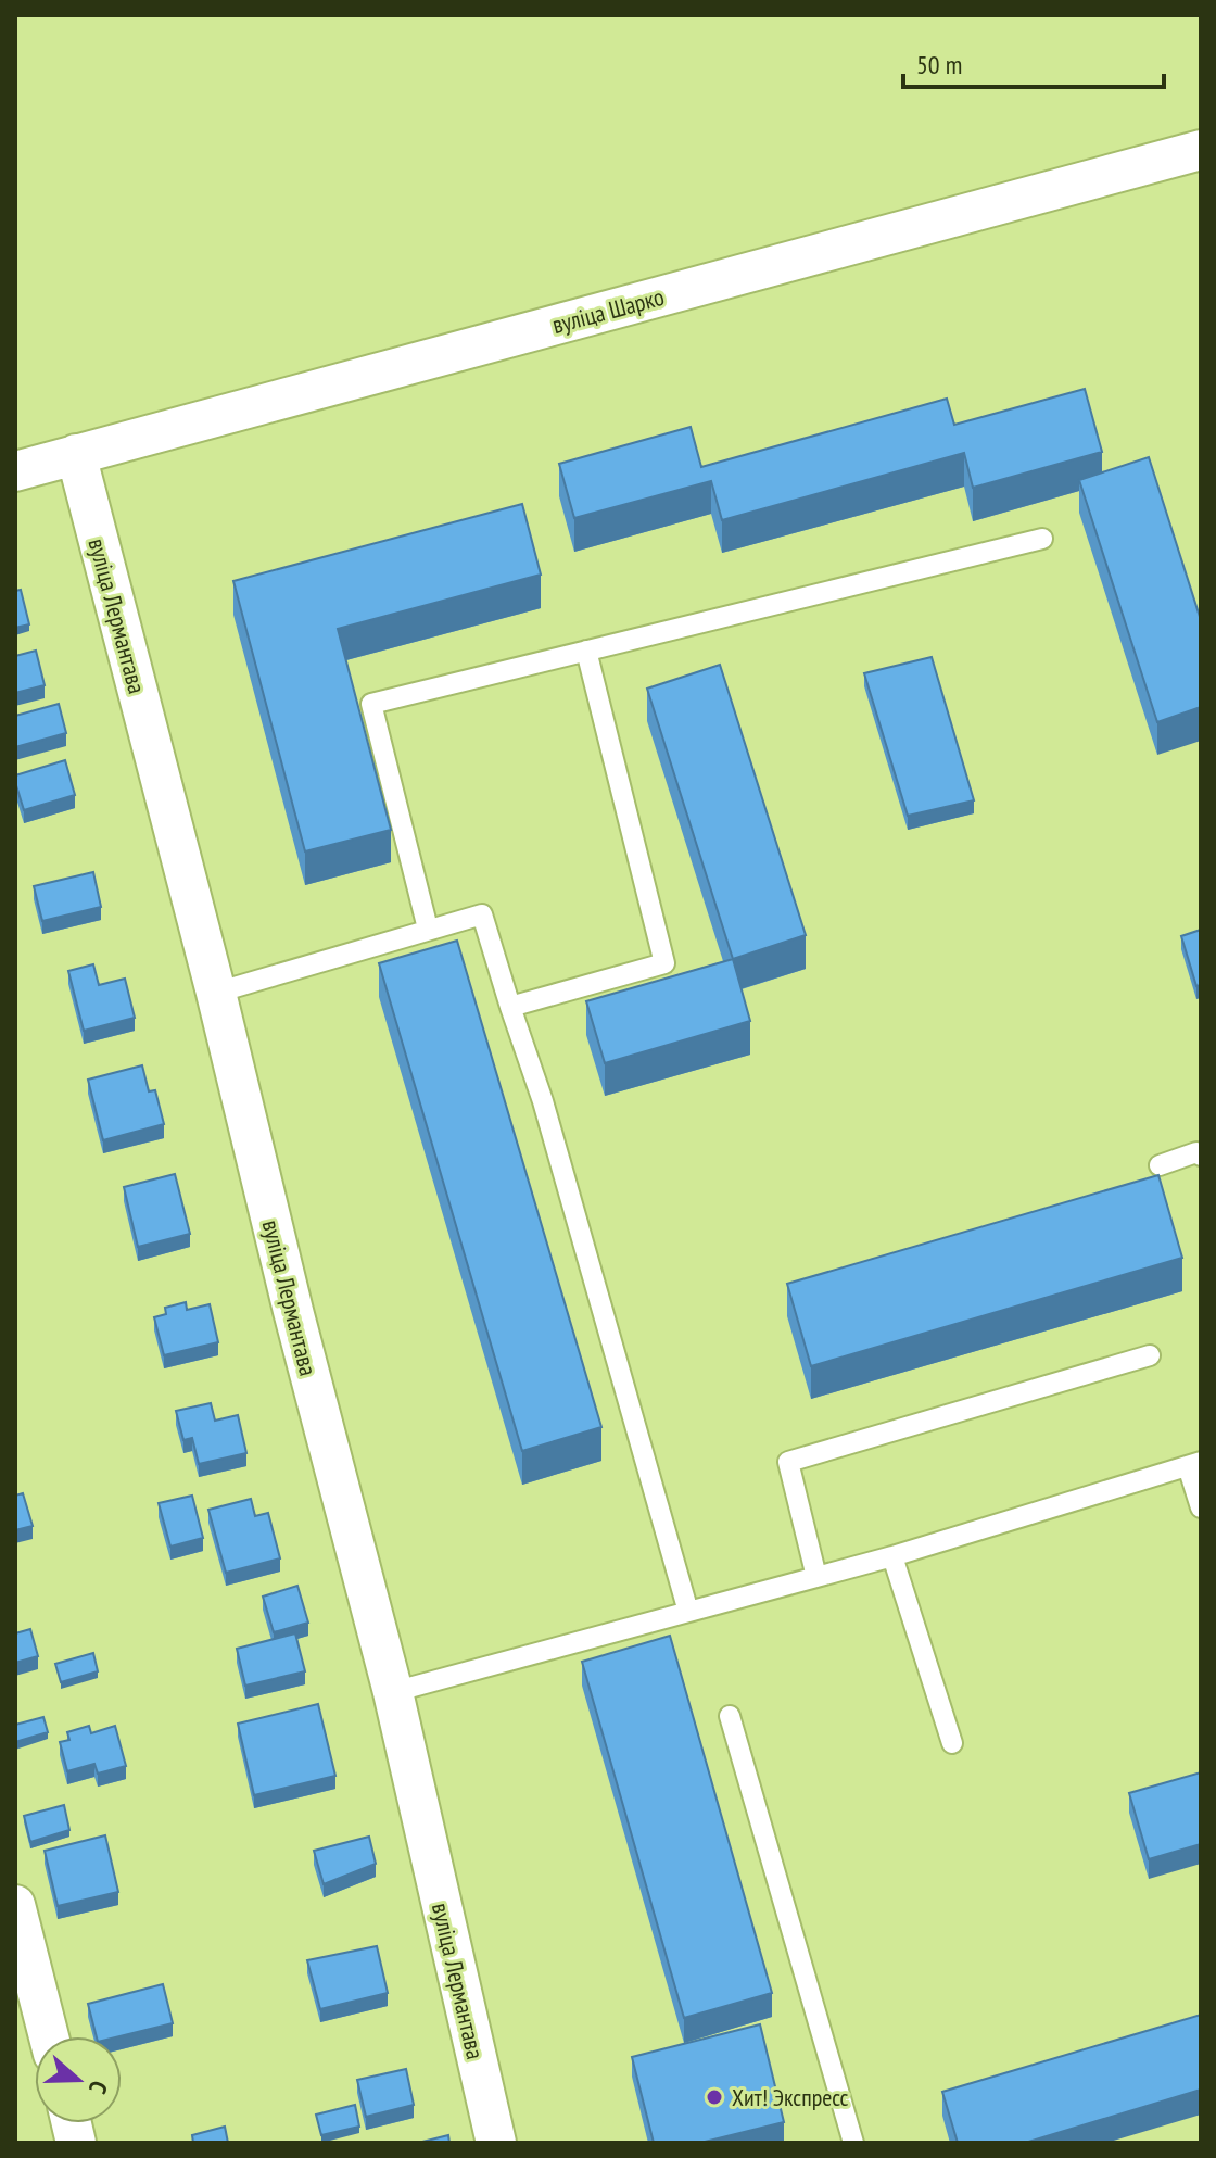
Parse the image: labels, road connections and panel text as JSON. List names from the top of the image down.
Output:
{
  "streets": {
    "street": ["вуліца Шарко", "вуліца Лермантава"]
  },
  "crossings": [
    ["вуліца Шарко", "вуліца Лермантава"]
  ],
  "places": ["Хит! Экспресс"],
  "scale_bar": "50 m",
  "north": "right"
}
